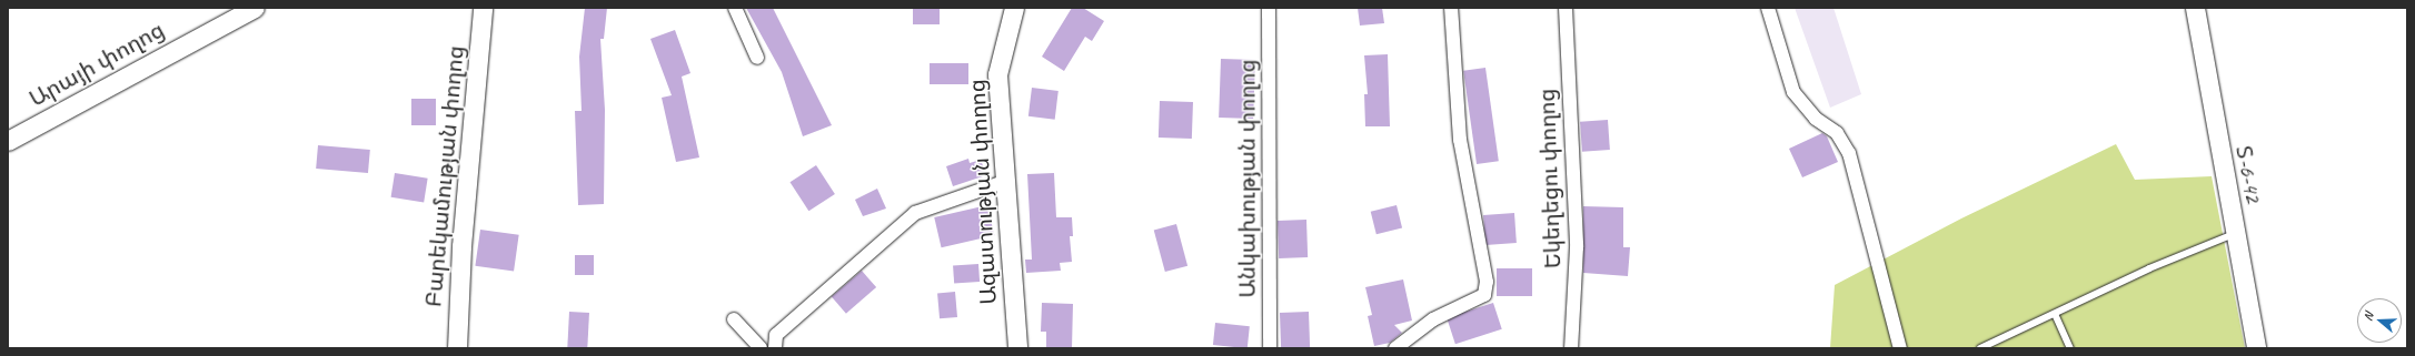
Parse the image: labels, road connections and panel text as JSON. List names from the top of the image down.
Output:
{
  "streets": {
    "street": [
      "Արայի փողոց",
      "Տ-6-42",
      "Բարեկամության փողոց",
      "Անկախության փողոց",
      "Եկեղեցու փողոց",
      "Ազատության փողոց"
    ]
  },
  "north": "left"
}
